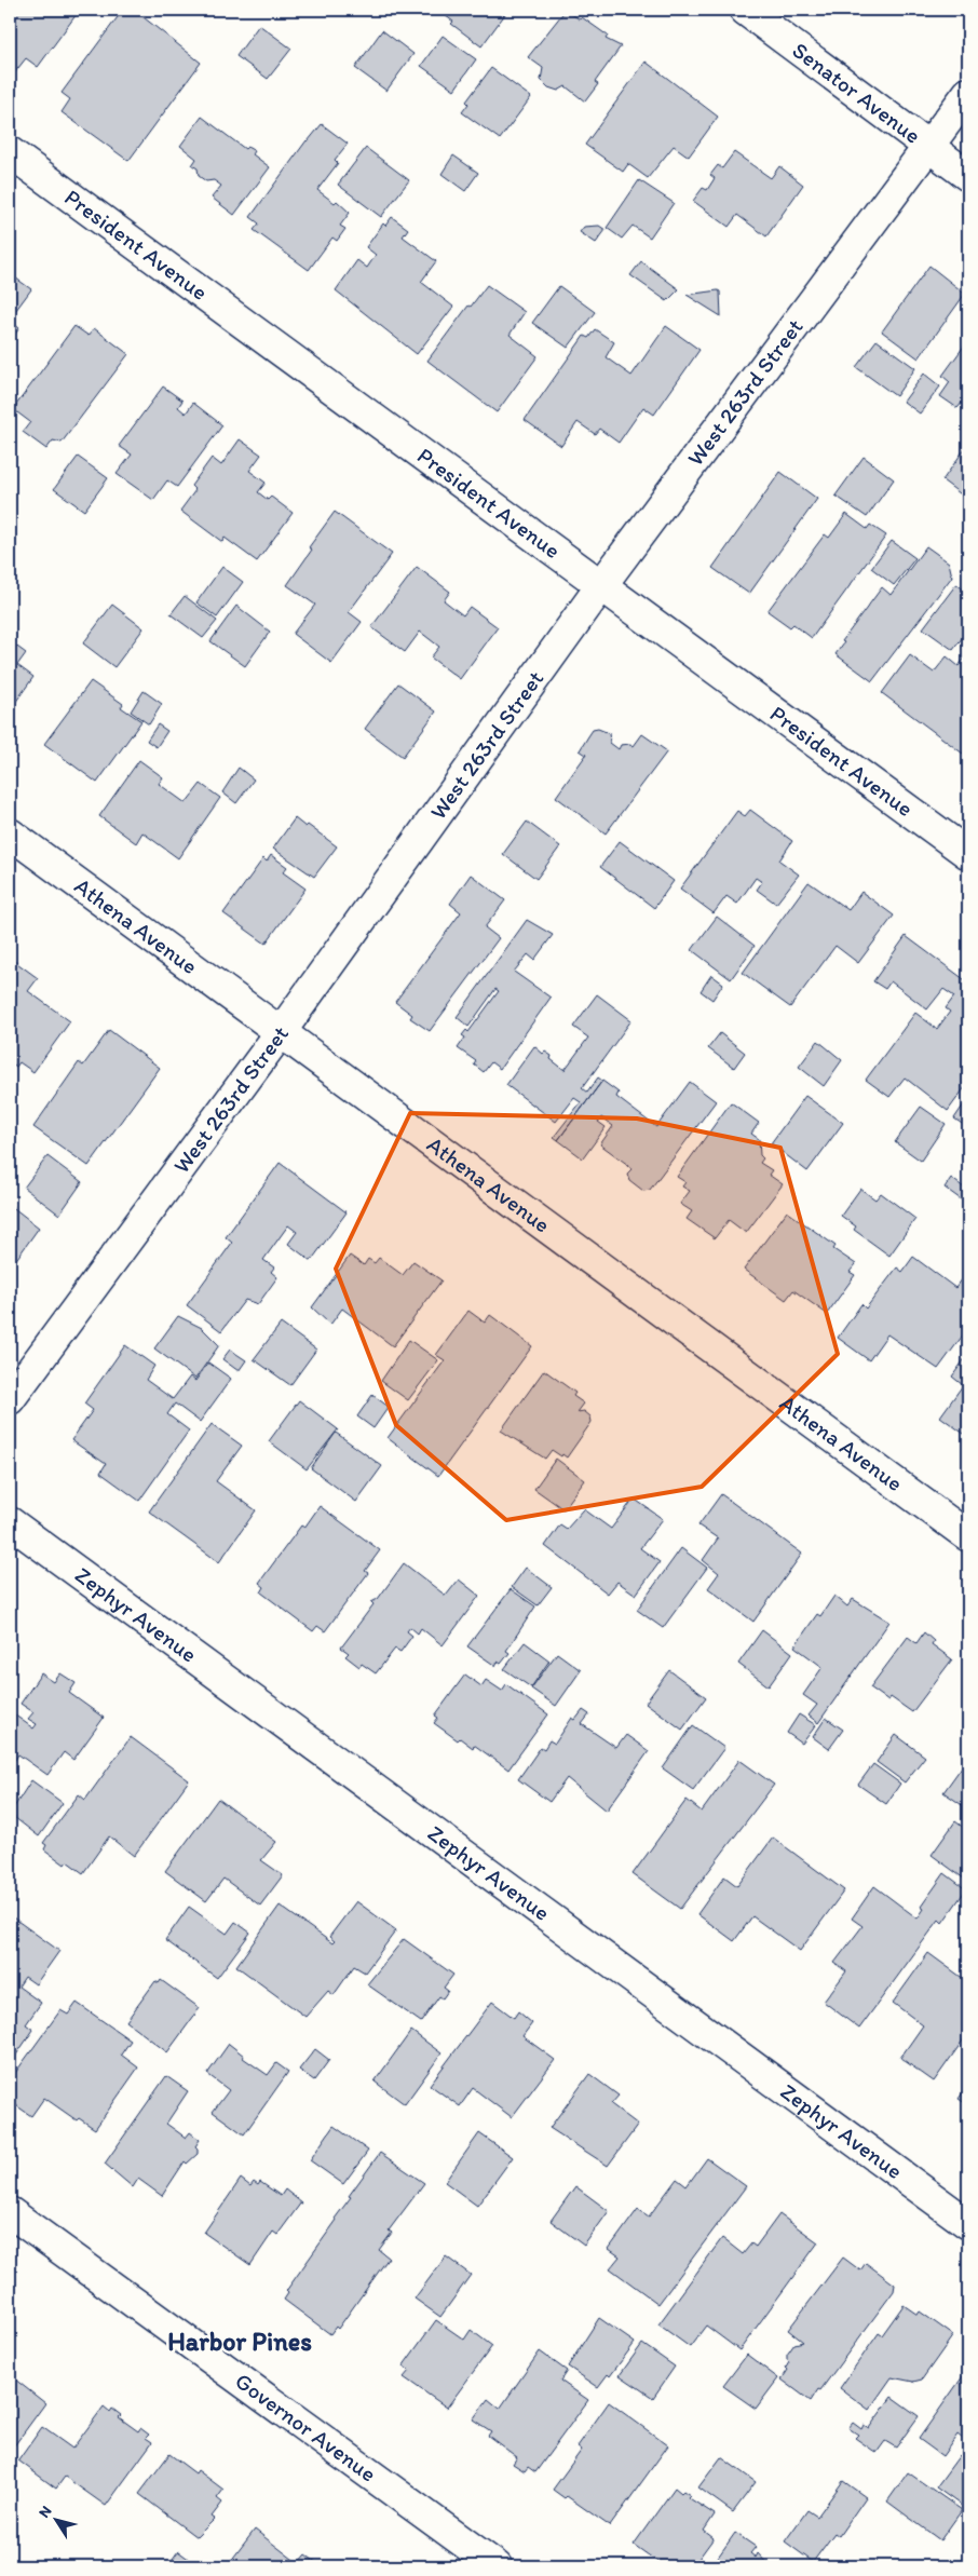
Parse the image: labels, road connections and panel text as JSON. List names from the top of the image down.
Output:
{
  "streets": {
    "street": [
      "Senator Avenue",
      "President Avenue",
      "West 263rd Street",
      "Athena Avenue",
      "Zephyr Avenue",
      "Governor Avenue"
    ]
  },
  "crossings": [
    ["Senator Avenue", "West 263rd Street"],
    ["President Avenue", "West 263rd Street"],
    ["West 263rd Street", "Athena Avenue"]
  ],
  "districts": ["Harbor Pines"],
  "north": "top left"
}
